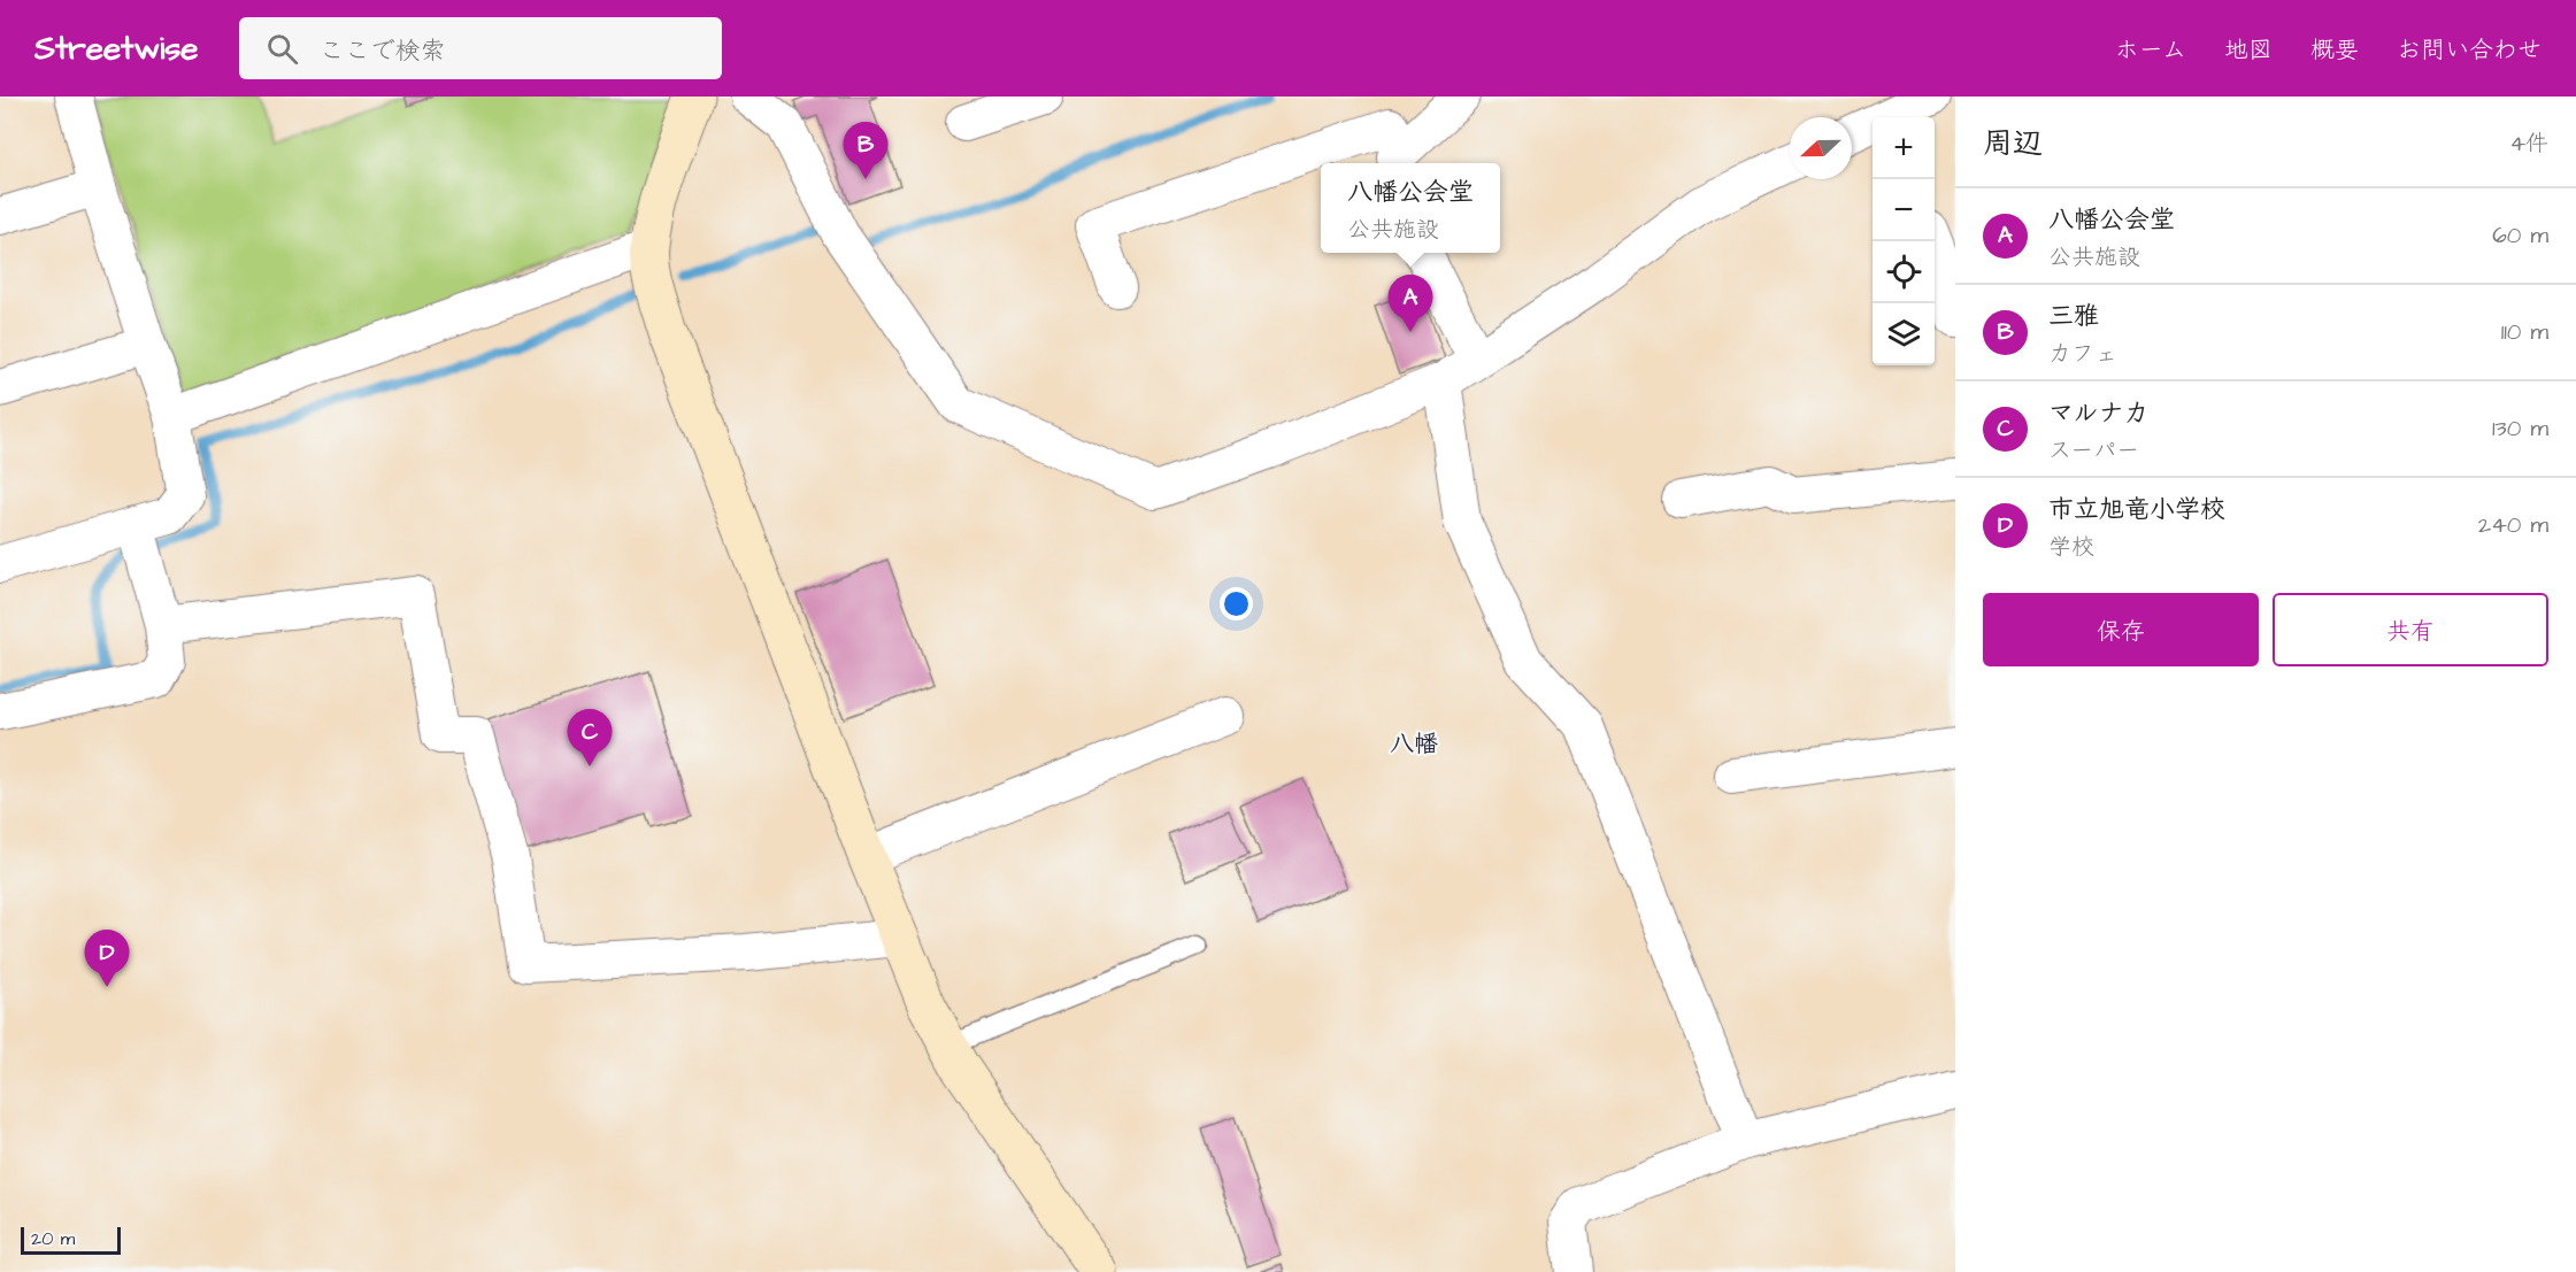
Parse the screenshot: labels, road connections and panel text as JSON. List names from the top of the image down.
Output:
{
  "districts": ["八幡"],
  "scale_bar": "20 m",
  "north": "left",
  "page": {
    "header": "Streetwise",
    "search": "ここで検索",
    "nav": [
      "ホーム",
      "地図",
      "概要",
      "お問い合わせ"
    ],
    "heading": ["周辺", "4件"],
    "map_buttons": ["+", "−"],
    "pins": [
      "B",
      "A",
      "C",
      "D"
    ],
    "popup": ["八幡公会堂", "公共施設"],
    "list": [
      {
        "mark": "A",
        "name": "八幡公会堂",
        "note": "公共施設",
        "value": "60 m"
      },
      {
        "mark": "B",
        "name": "三雅",
        "note": "カフェ",
        "value": "110 m"
      },
      {
        "mark": "C",
        "name": "マルナカ",
        "note": "スーパー",
        "value": "130 m"
      },
      {
        "mark": "D",
        "name": "市立旭竜小学校",
        "note": "学校",
        "value": "240 m"
      }
    ],
    "buttons": ["保存", "共有"],
    "scale": "20 m"
  }
}
